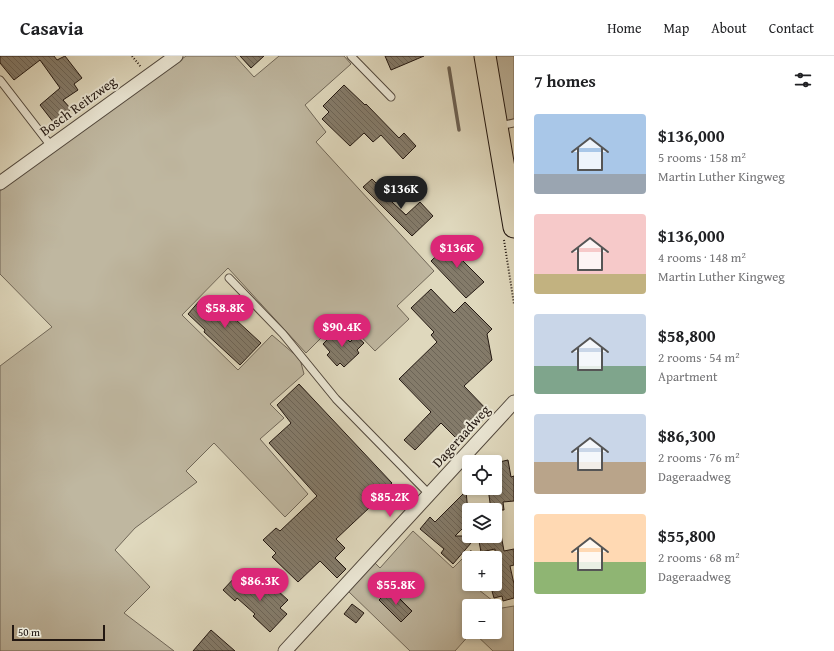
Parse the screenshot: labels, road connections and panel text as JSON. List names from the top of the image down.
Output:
{
  "streets": {
    "street": ["Bosch Reitzweg", "Dageraadweg"]
  },
  "scale_bar": "50 m",
  "page": {
    "header": "Casavia",
    "nav": [
      "Home",
      "Map",
      "About",
      "Contact"
    ],
    "heading": "7 homes",
    "list": [
      {
        "name": "$136,000",
        "note": "5 rooms · 158 m² · Martin Luther Kingweg"
      },
      {
        "name": "$136,000",
        "note": "4 rooms · 148 m² · Martin Luther Kingweg"
      },
      {
        "name": "$58,800",
        "note": "2 rooms · 54 m² · Apartment"
      },
      {
        "name": "$86,300",
        "note": "2 rooms · 76 m² · Dageraadweg"
      },
      {
        "name": "$55,800",
        "note": "2 rooms · 68 m² · Dageraadweg"
      }
    ],
    "price": [
      "$136K",
      "$136K",
      "$58.8K",
      "$90.4K",
      "$85.2K",
      "$86.3K",
      "$55.8K"
    ],
    "map_buttons": ["+", "−"],
    "scale": "50 m"
  }
}
